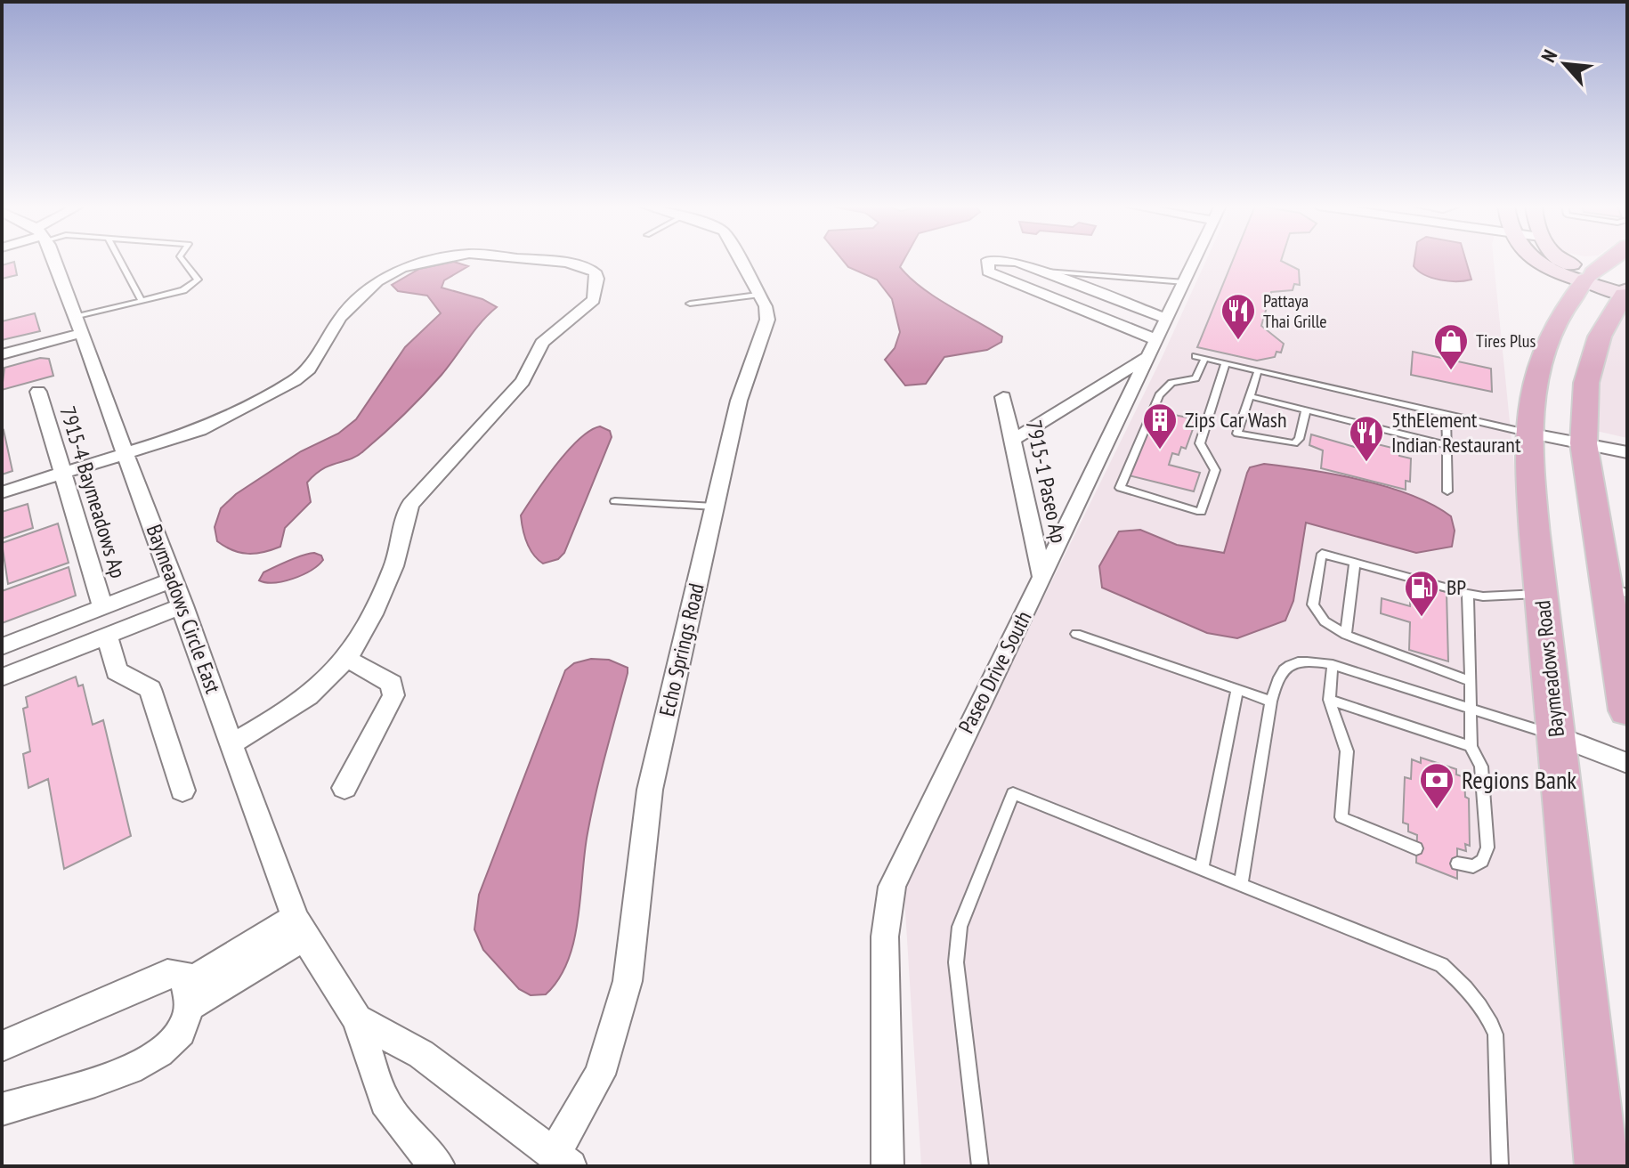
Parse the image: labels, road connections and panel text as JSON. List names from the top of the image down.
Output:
{
  "streets": {
    "main road": ["Baymeadows Road"],
    "street": [
      "7915-1 Paseo Ap",
      "7915-4 Baymeadows Ap",
      "Baymeadows Circle East",
      "Echo Springs Road",
      "Paseo Drive South"
    ]
  },
  "crossings": [
    ["7915-1 Paseo Ap", "Paseo Drive South"],
    ["Baymeadows Circle East", "Echo Springs Road"]
  ],
  "places": {
    "restaurant": ["Pattaya Thai Grille", "5thElement Indian Restaurant"],
    "shop": ["Tires Plus"],
    "building": ["Zips Car Wash"],
    "fuel station": ["BP"],
    "bank": ["Regions Bank"]
  },
  "north": "top left"
}
